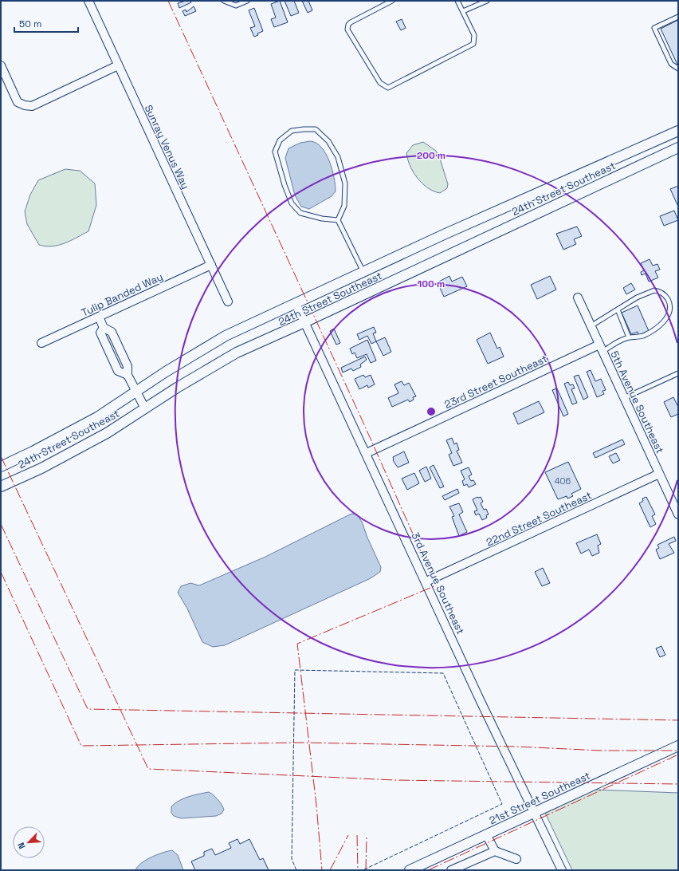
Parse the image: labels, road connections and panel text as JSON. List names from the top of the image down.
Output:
{
  "streets": {
    "street": [
      "Sunray Venus Way",
      "24th Street Southeast",
      "Tulip Banded Way",
      "23rd Street Southeast",
      "5th Avenue Southeast",
      "22nd Street Southeast",
      "3rd Avenue Southeast",
      "21st Street Southeast"
    ]
  },
  "crossings": [
    ["Sunray Venus Way", "Tulip Banded Way"],
    ["24th Street Southeast", "3rd Avenue Southeast"],
    ["23rd Street Southeast", "5th Avenue Southeast"],
    ["23rd Street Southeast", "3rd Avenue Southeast"],
    ["5th Avenue Southeast", "22nd Street Southeast"],
    ["22nd Street Southeast", "3rd Avenue Southeast"],
    ["3rd Avenue Southeast", "21st Street Southeast"]
  ],
  "house_numbers": ["406"],
  "scale_bar": "50 m",
  "north": "bottom left",
  "rings": ["200 m", "100 m"]
}
